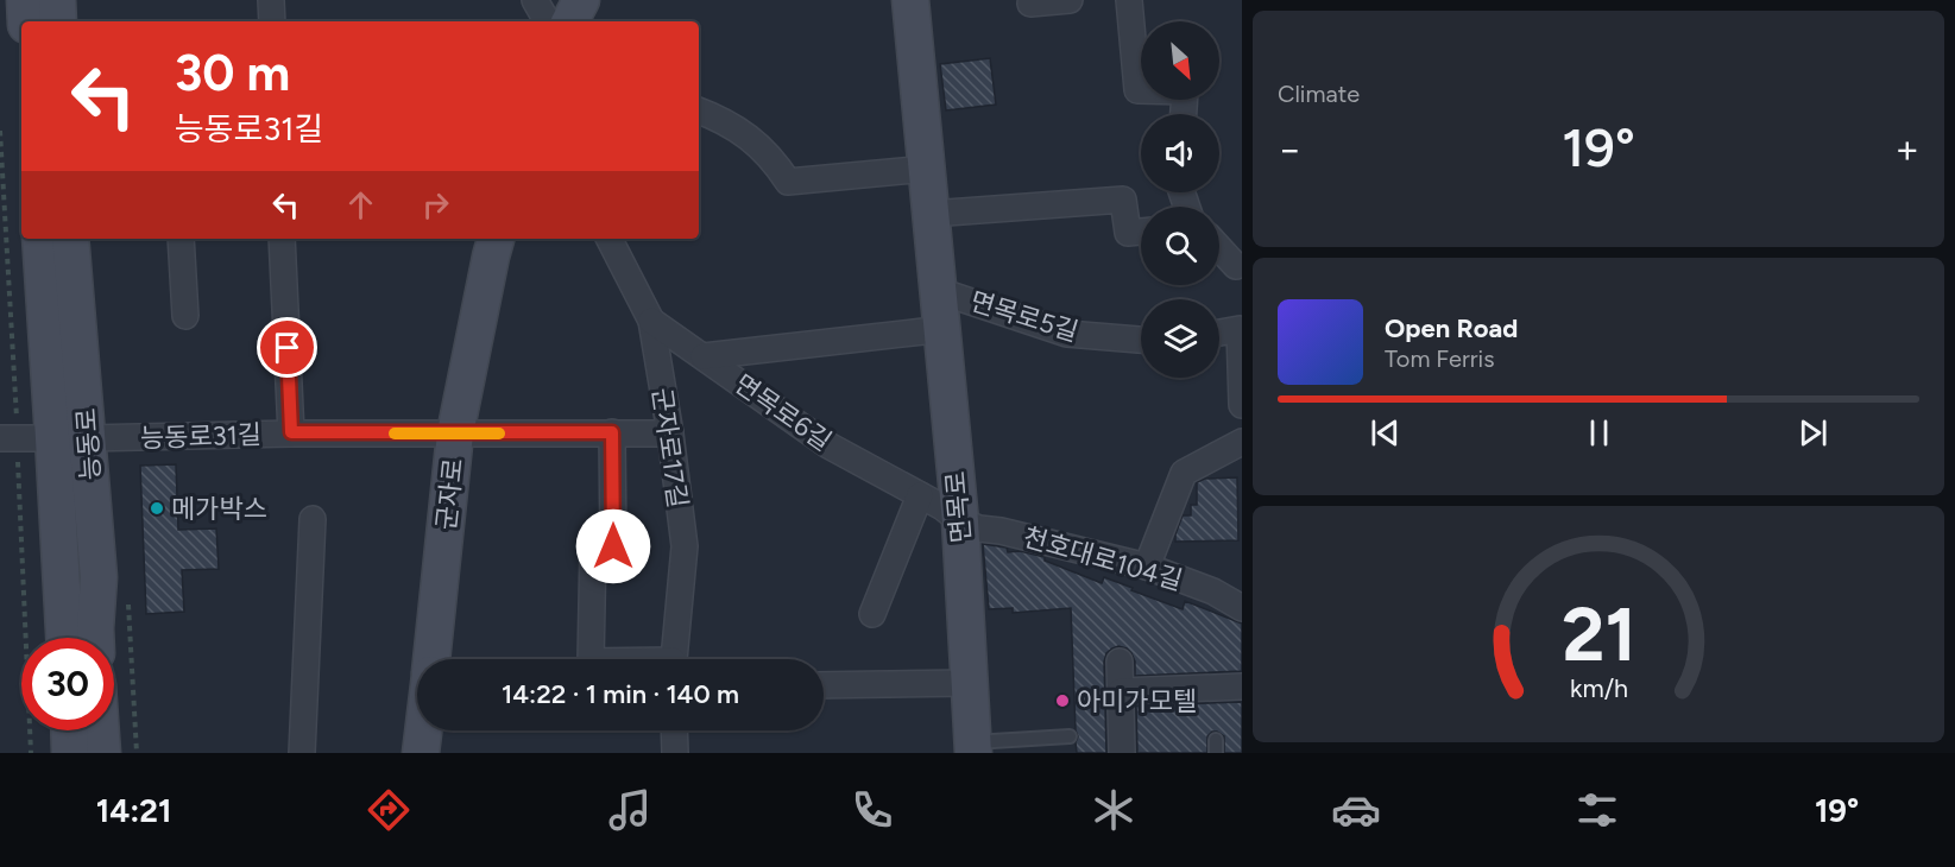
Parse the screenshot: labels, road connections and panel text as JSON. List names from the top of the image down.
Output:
{
  "streets": {
    "street": [
      "면목로5길",
      "면목로6길",
      "능동로31길",
      "능동로",
      "군자로17길",
      "군자로",
      "면목로",
      "천호대로104길"
    ]
  },
  "crossings": [
    ["면목로5길", "면목로"],
    ["면목로6길", "군자로17길"],
    ["면목로6길", "면목로"],
    ["면목로6길", "천호대로104길"],
    ["능동로31길", "능동로"],
    ["능동로31길", "군자로17길"],
    ["능동로31길", "군자로"],
    ["면목로", "천호대로104길"]
  ],
  "places": ["메가박스", "아미가모텔"],
  "north": "bottom right",
  "page": {
    "tile": "Climate",
    "turn": ["30 m", "능동로31길"],
    "heat": ["−", "19°", "+"],
    "song": ["Open Road", "Tom Ferris"],
    "limit": "30",
    "trip": "14:22 · 1 min · 140 m",
    "tabs": ["14:21", "19°"],
    "gauge": ["21", "km/h"]
  }
}
